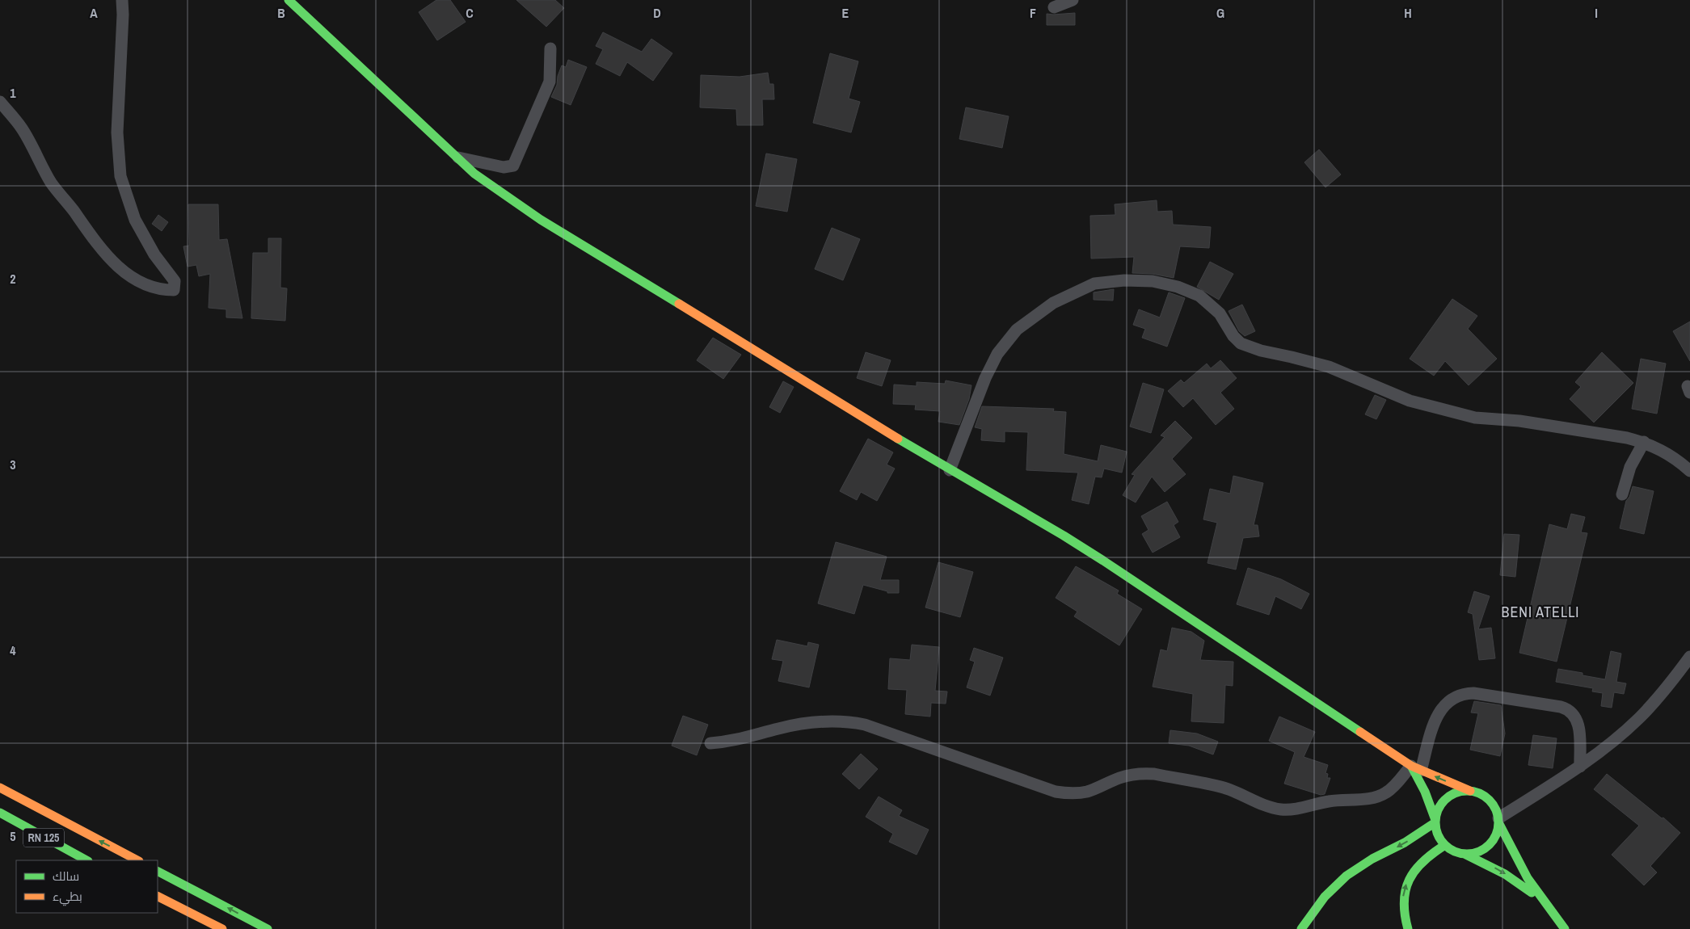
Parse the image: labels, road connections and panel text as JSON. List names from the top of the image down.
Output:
{
  "streets": {
    "main road": ["RN 125"]
  },
  "districts": ["BENI ATELLI"],
  "legend": ["سالك", "بطيء"],
  "grid": {
    "columns": [
      "A",
      "B",
      "C",
      "D",
      "E",
      "F",
      "G",
      "H",
      "I"
    ],
    "rows": [
      "1",
      "2",
      "3",
      "4",
      "5"
    ]
  }
}
